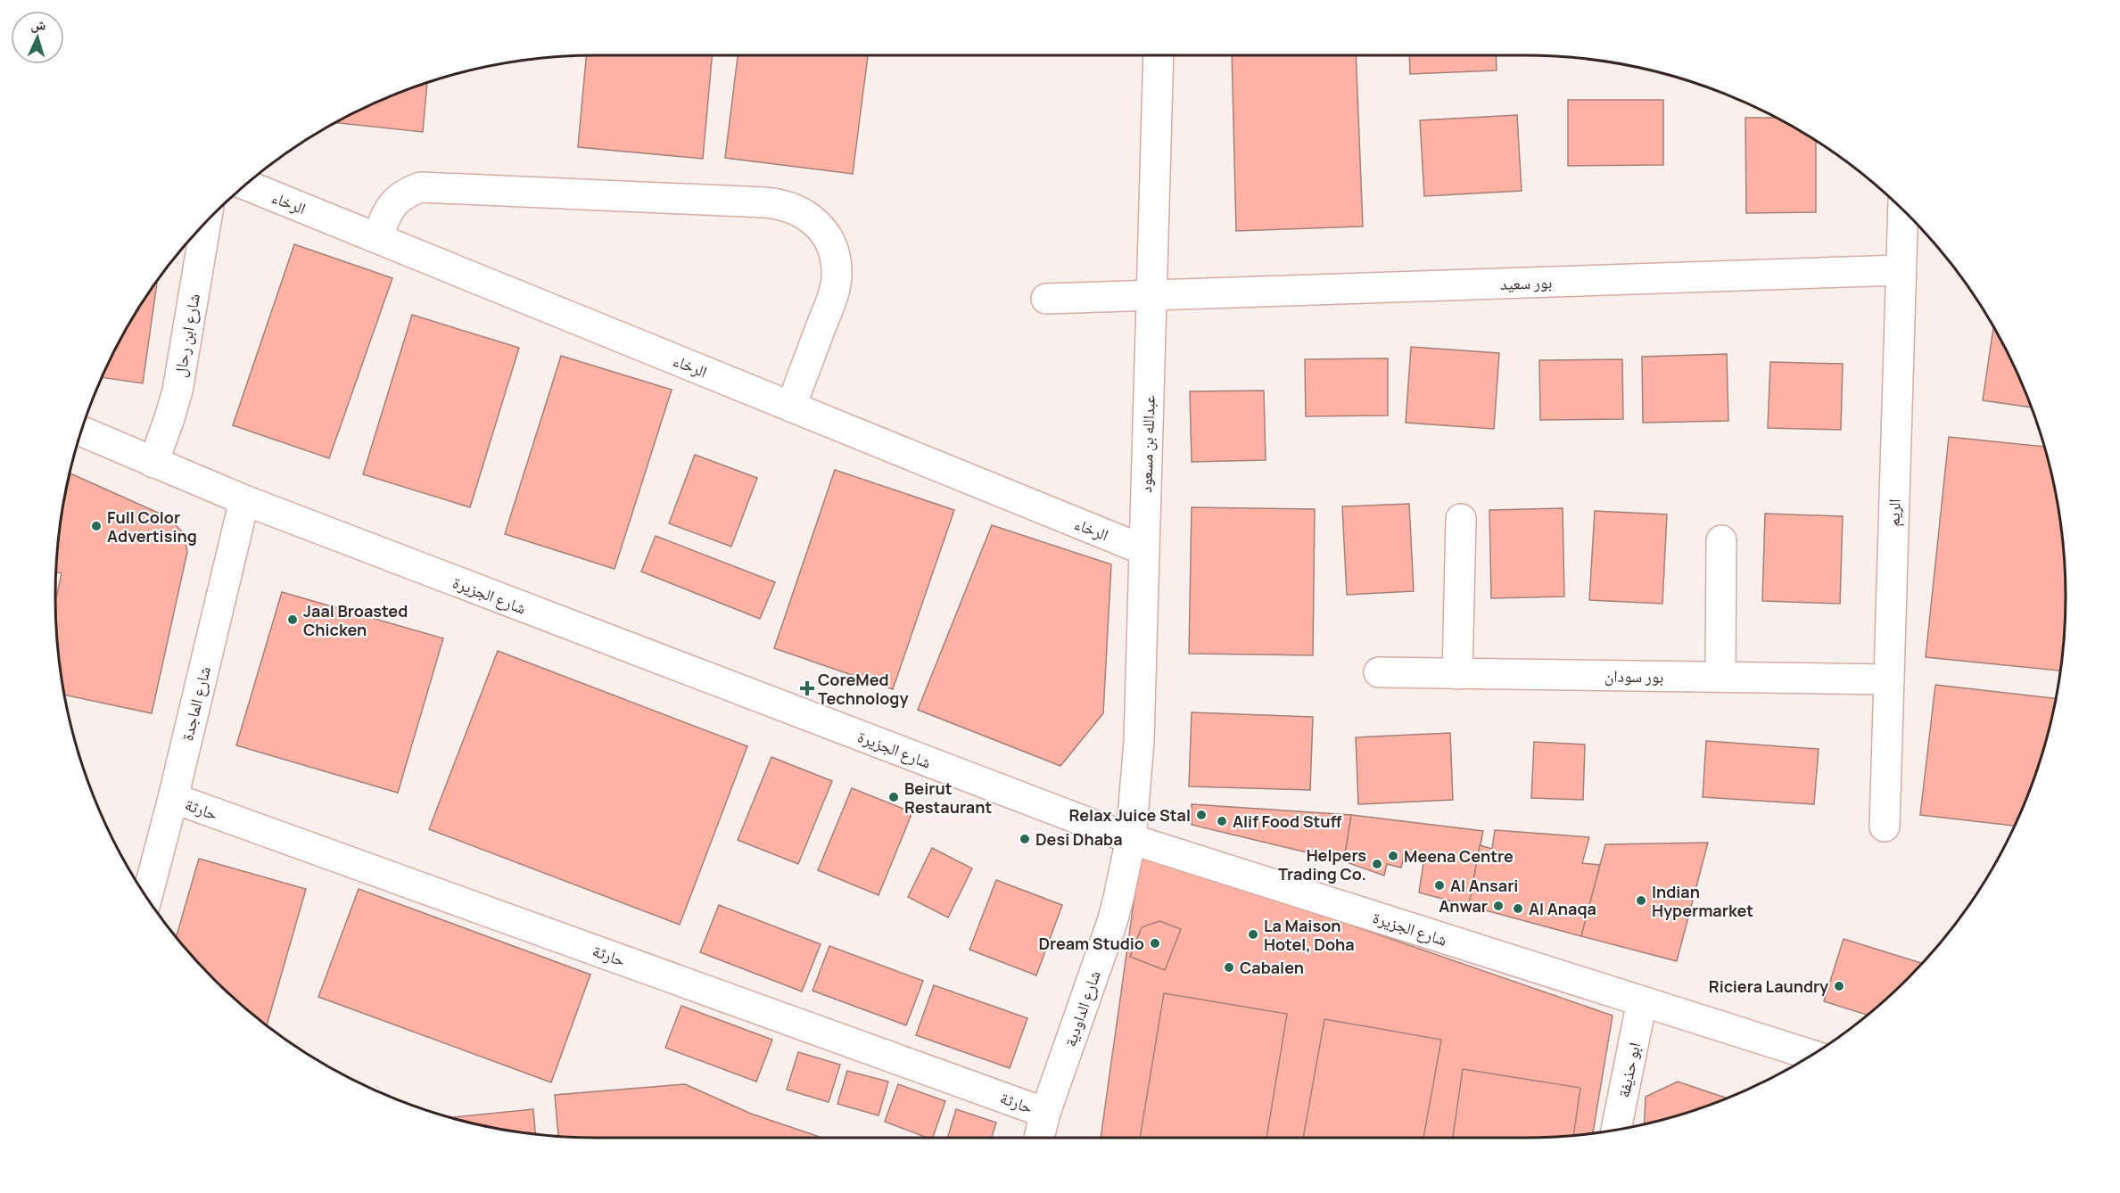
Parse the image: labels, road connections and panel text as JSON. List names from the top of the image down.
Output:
{
  "streets": {
    "street": [
      "الرخاء",
      "بور سعيد",
      "شارع ابن رحال",
      "عبدالله بن مسعود",
      "الريم",
      "شارع الجزيرة",
      "بور سودان",
      "شارع الماجدة",
      "حارثة",
      "شارع الداودية",
      "ابو حذيفة"
    ]
  },
  "crossings": [
    ["الرخاء", "عبدالله بن مسعود"],
    ["بور سعيد", "عبدالله بن مسعود"],
    ["بور سعيد", "الريم"],
    ["شارع ابن رحال", "شارع الجزيرة"],
    ["عبدالله بن مسعود", "شارع الجزيرة"],
    ["عبدالله بن مسعود", "شارع الداودية"],
    ["الريم", "بور سودان"],
    ["شارع الجزيرة", "شارع الماجدة"],
    ["شارع الجزيرة", "شارع الداودية"],
    ["شارع الجزيرة", "ابو حذيفة"],
    ["شارع الماجدة", "حارثة"],
    ["حارثة", "شارع الداودية"]
  ],
  "places": {
    "other": [
      "Full Color Advertising",
      "Jaal Broasted Chicken",
      "Beirut Restaurant",
      "Relax Juice Stal",
      "Alif Food Stuff",
      "Desi Dhaba",
      "Meena Centre",
      "Helpers Trading Co.",
      "Al Ansari",
      "Indian Hypermarket",
      "Anwar",
      "Al Anaqa",
      "La Maison Hotel, Doha",
      "Dream Studio",
      "Cabalen",
      "Riciera Laundry"
    ],
    "health": ["CoreMed Technology"]
  },
  "north": "top"
}
